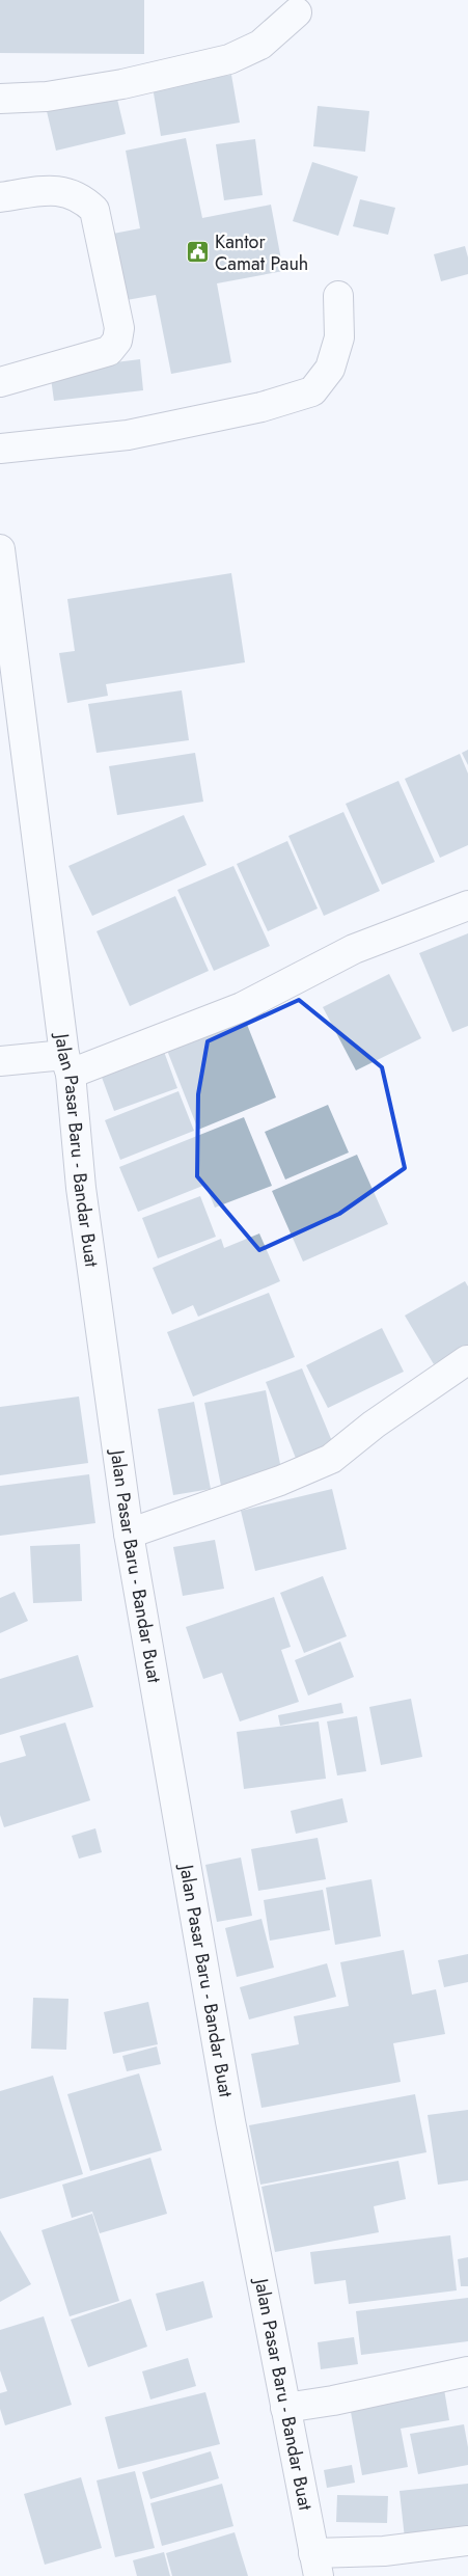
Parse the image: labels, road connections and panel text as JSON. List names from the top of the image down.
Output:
{
  "streets": {
    "street": ["Jalan Pasar Baru - Bandar Buat"]
  },
  "places": {
    "public building": ["Kantor Camat Pauh"]
  }
}
